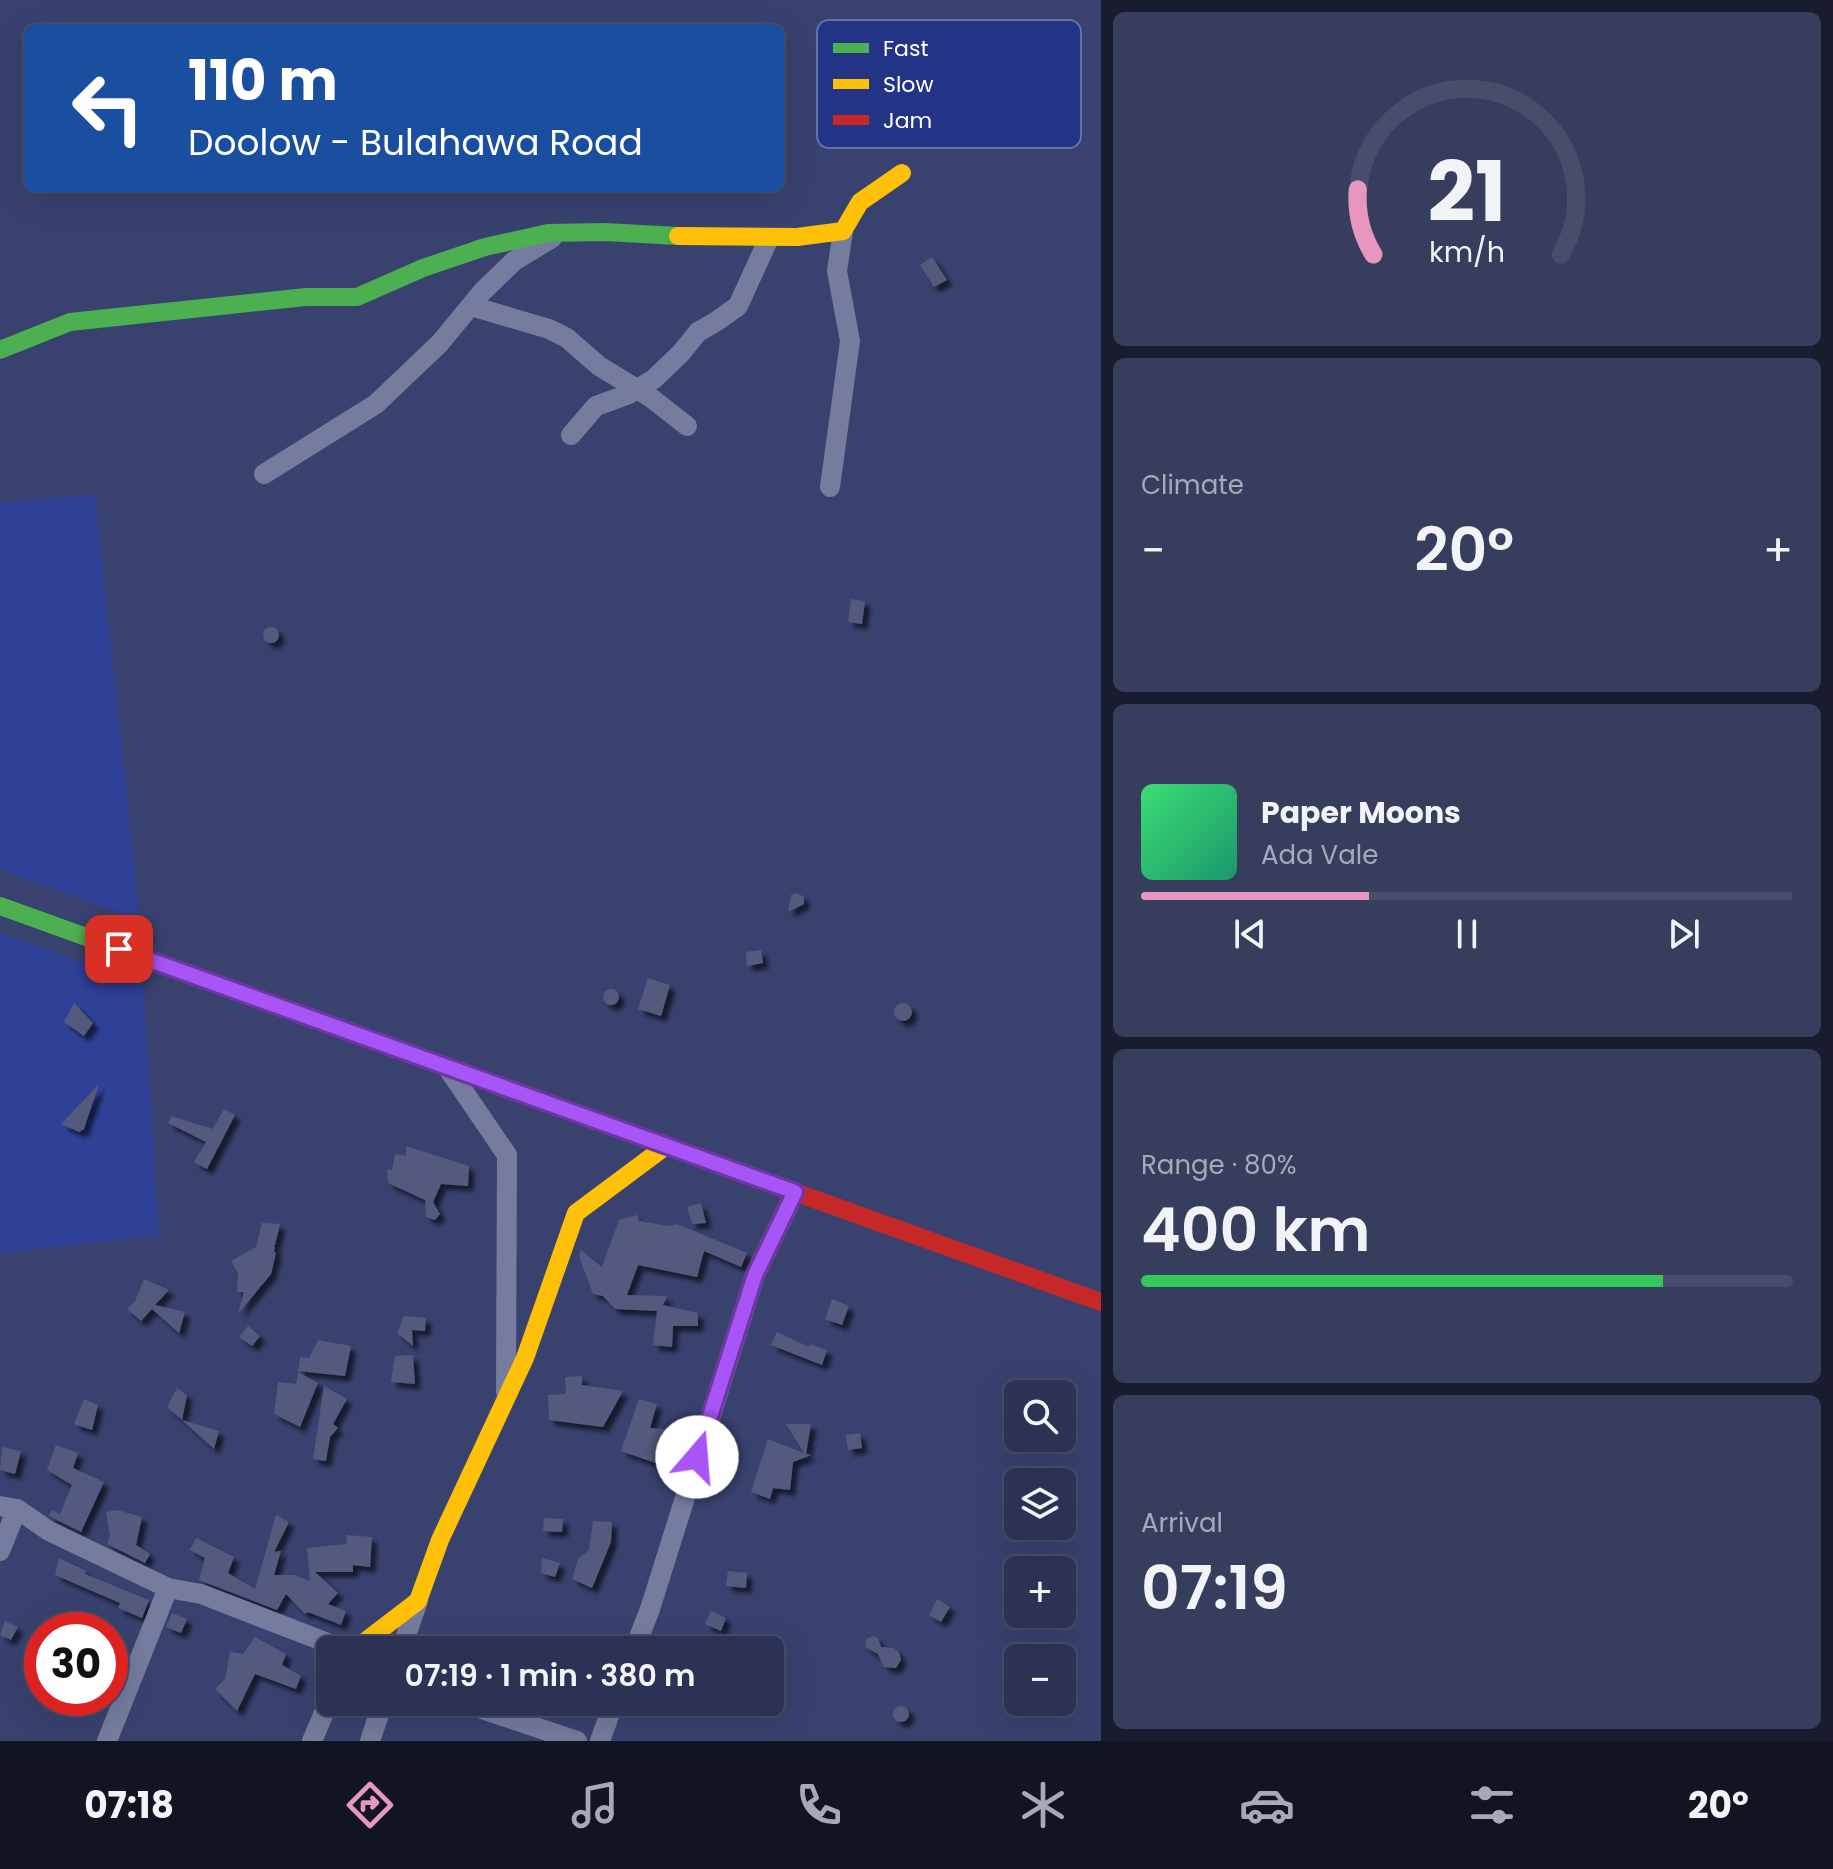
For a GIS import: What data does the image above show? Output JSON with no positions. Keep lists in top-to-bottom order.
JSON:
{
  "legend": ["Fast", "Slow", "Jam"],
  "page": {
    "turn": ["110 m", "Doolow - Bulahawa Road"],
    "tile": [
      "Climate",
      ["Range · 80%", "400 km"],
      ["Arrival", "07:19"]
    ],
    "heat": ["−", "20°", "+"],
    "song": ["Paper Moons", "Ada Vale"],
    "map_buttons": ["+", "−"],
    "limit": "30",
    "trip": "07:19 · 1 min · 380 m",
    "tabs": ["07:18", "20°"],
    "gauge": ["21", "km/h"]
  }
}
